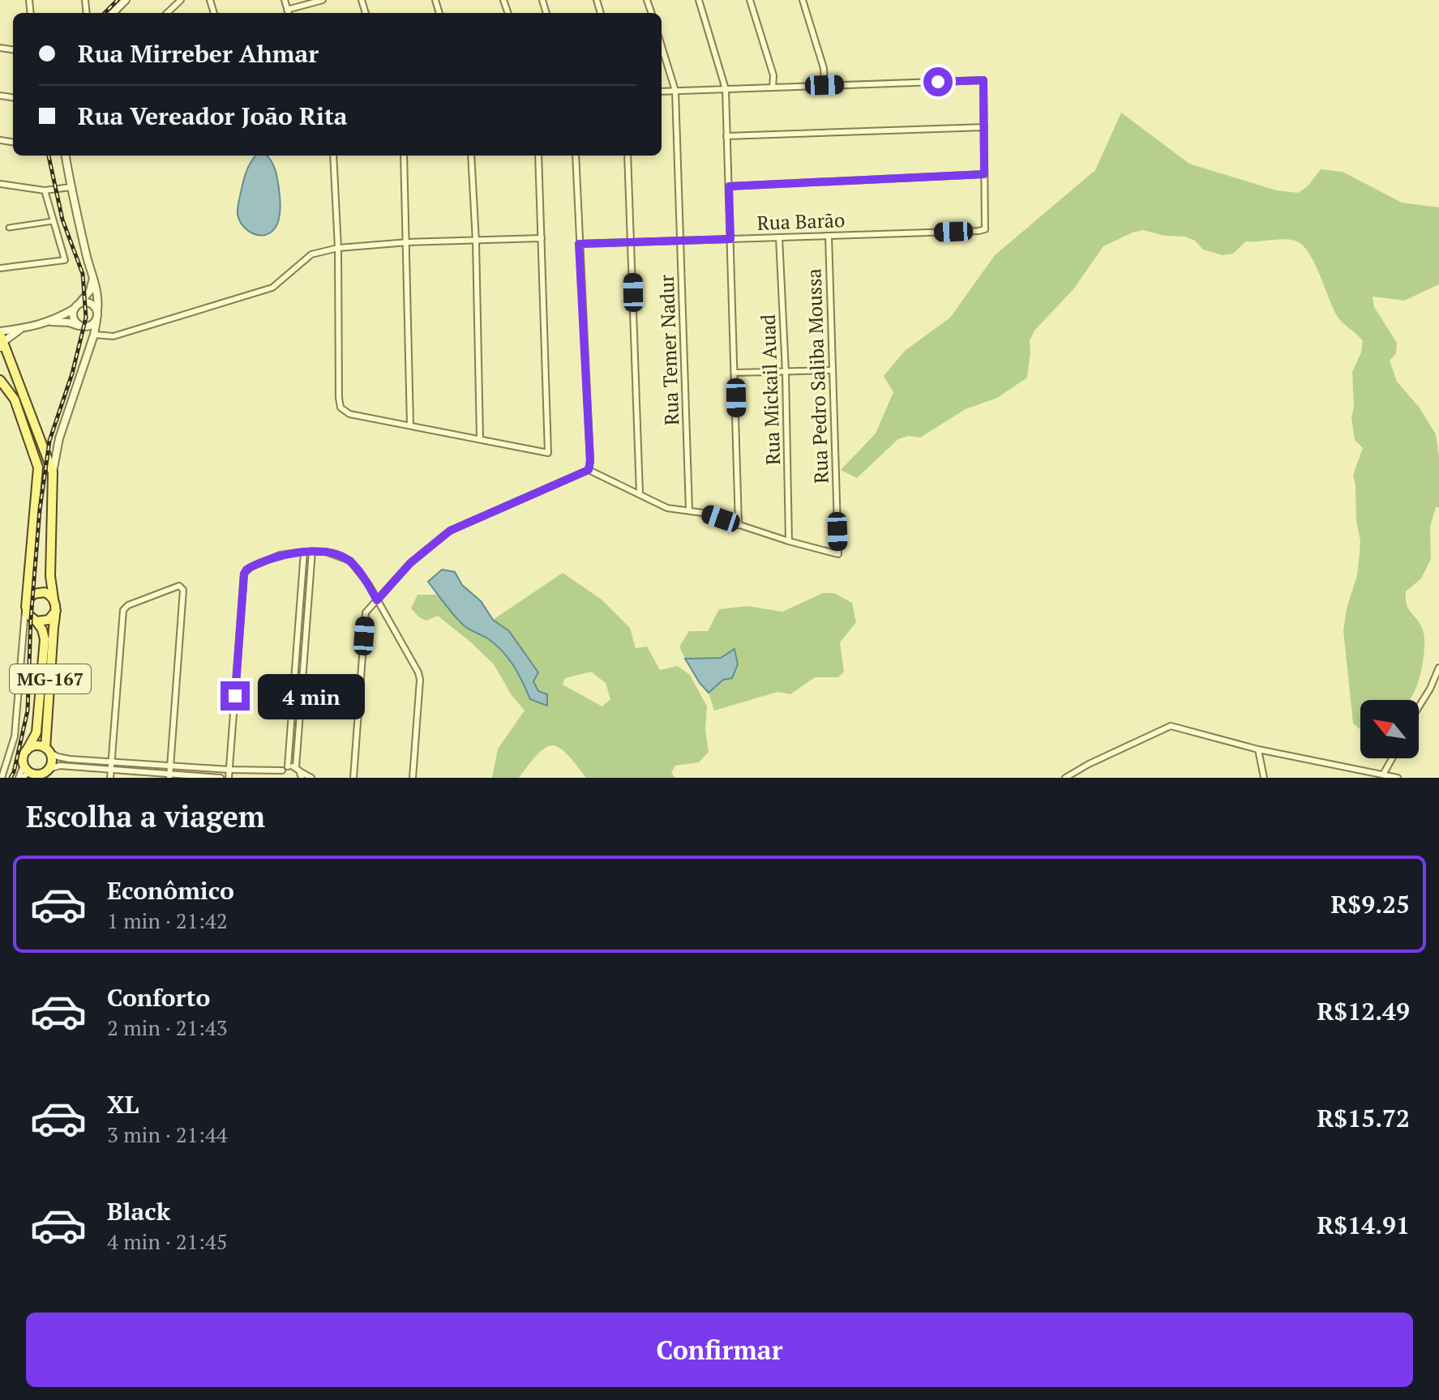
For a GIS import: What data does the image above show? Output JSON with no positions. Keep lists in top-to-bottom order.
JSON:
{
  "streets": {
    "main road": ["MG-167"],
    "street": [
      "Rua Barão",
      "Rua Temer Nadur",
      "Rua Pedro Saliba Moussa",
      "Rua Mickail Auad"
    ]
  },
  "crossings": [
    ["Rua Barão", "Rua Temer Nadur"],
    ["Rua Barão", "Rua Pedro Saliba Moussa"],
    ["Rua Barão", "Rua Mickail Auad"],
    ["Rua Pedro Saliba Moussa", "Rua Mickail Auad"]
  ],
  "north": "top left",
  "page": {
    "banner": ["Rua Mirreber Ahmar", "Rua Vereador João Rita"],
    "bubble": "4 min",
    "heading": "Escolha a viagem",
    "list": [
      {
        "name": "Econômico",
        "note": "1 min · 21:42",
        "value": "R$9.25"
      },
      {
        "name": "Conforto",
        "note": "2 min · 21:43",
        "value": "R$12.49"
      },
      {
        "name": "XL",
        "note": "3 min · 21:44",
        "value": "R$15.72"
      },
      {
        "name": "Black",
        "note": "4 min · 21:45",
        "value": "R$14.91"
      }
    ],
    "buttons": "Confirmar"
  }
}
